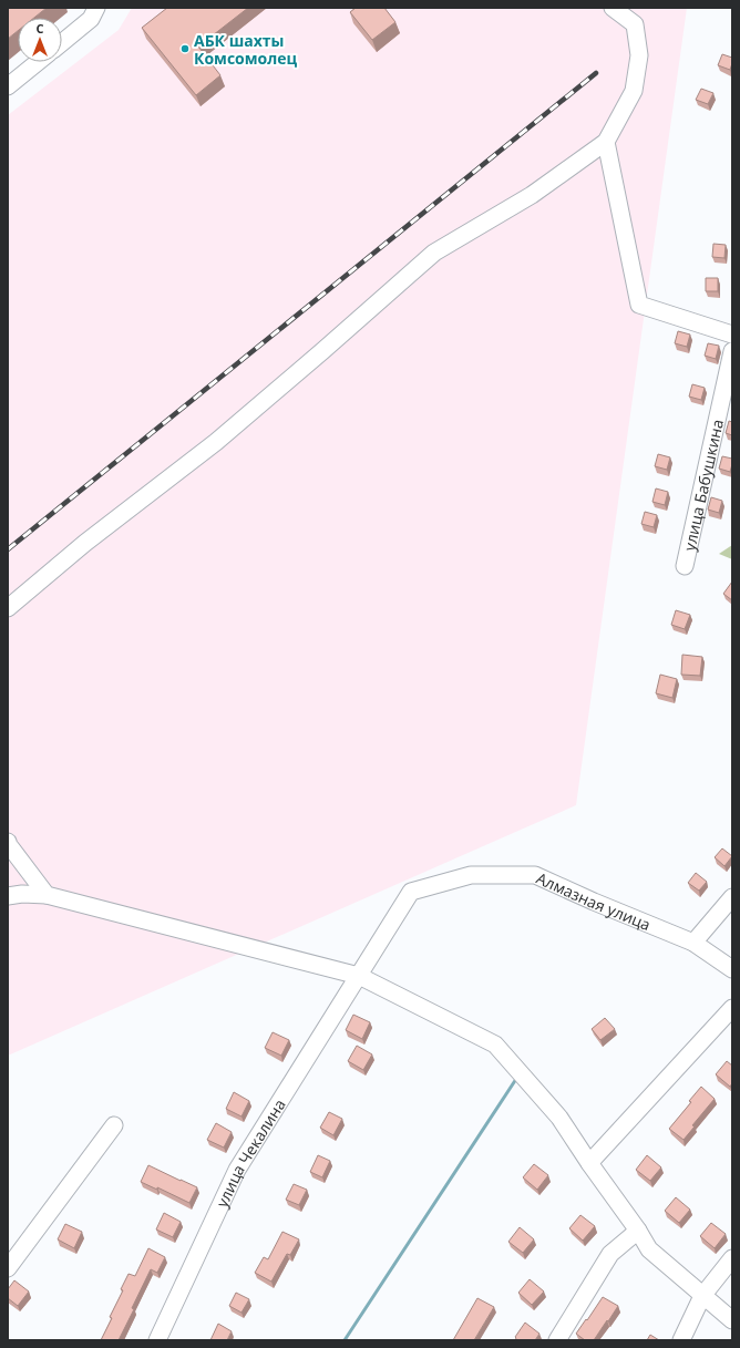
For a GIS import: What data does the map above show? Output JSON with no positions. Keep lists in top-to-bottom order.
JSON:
{
  "streets": {
    "street": ["улица Бабушкина", "Алмазная улица", "улица Чекалина"]
  },
  "crossings": [
    ["Алмазная улица", "улица Чекалина"]
  ],
  "places": ["АБК шахты Комсомолец"],
  "north": "top"
}
